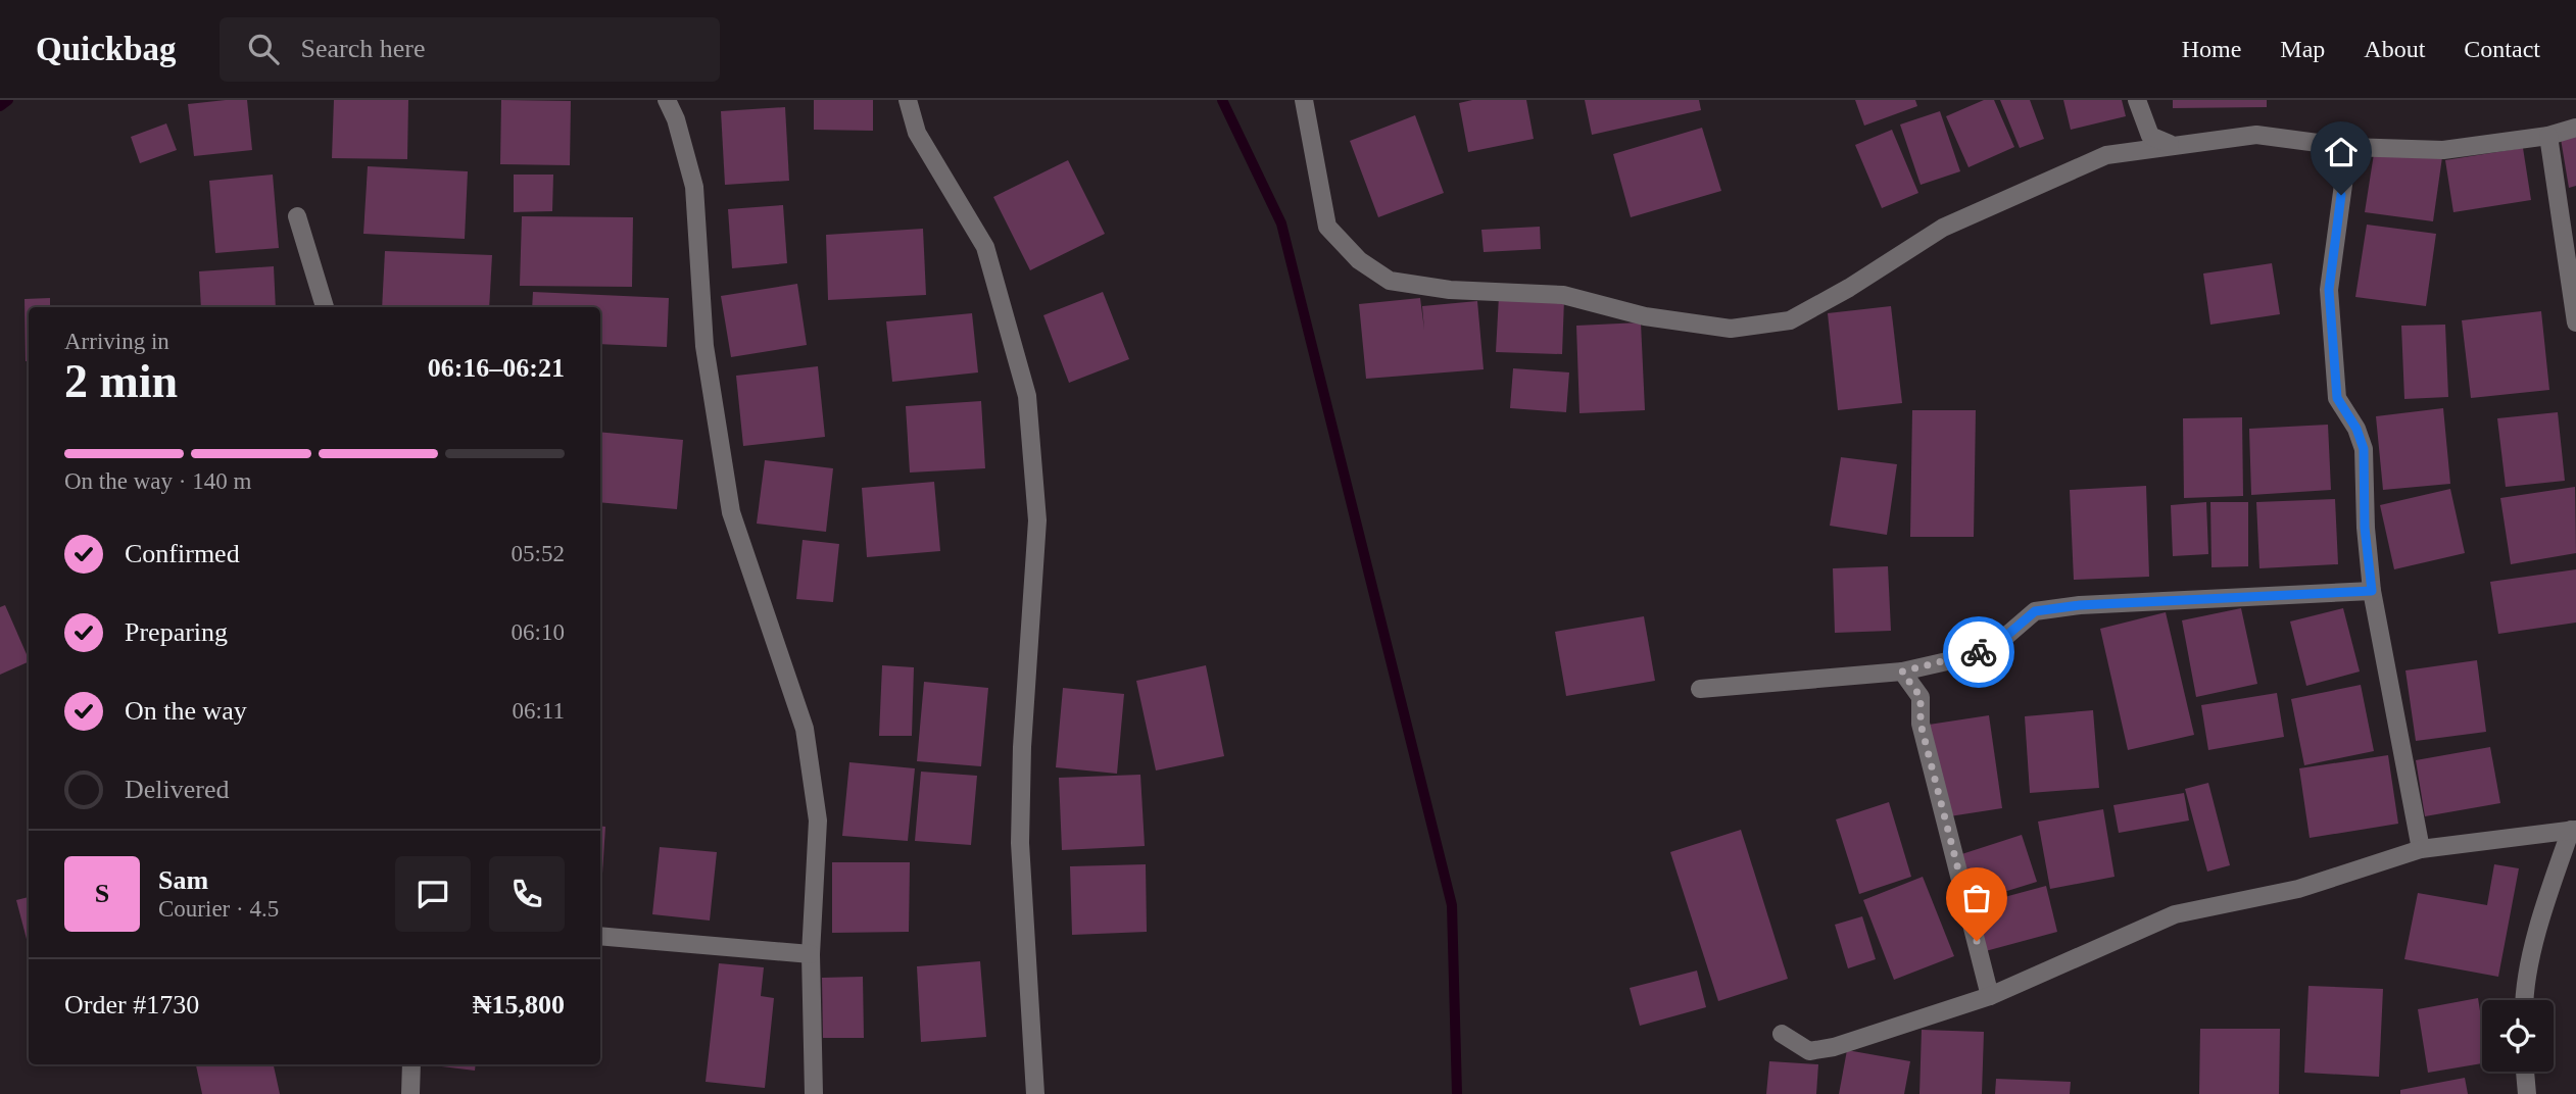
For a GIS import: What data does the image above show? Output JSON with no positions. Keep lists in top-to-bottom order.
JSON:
{
  "page": {
    "header": "Quickbag",
    "search": "Search here",
    "nav": [
      "Home",
      "Map",
      "About",
      "Contact"
    ],
    "heading": ["2 min", "Arriving in", "06:16–06:21"],
    "panel": [
      "Sam",
      "Courier · 4.5",
      "Order #1730",
      "₦15,800"
    ],
    "bar": "On the way · 140 m",
    "list": [
      ["Confirmed", "05:52"],
      ["Preparing", "06:10"],
      ["On the way", "06:11"],
      "Delivered"
    ],
    "round": "S"
  }
}
